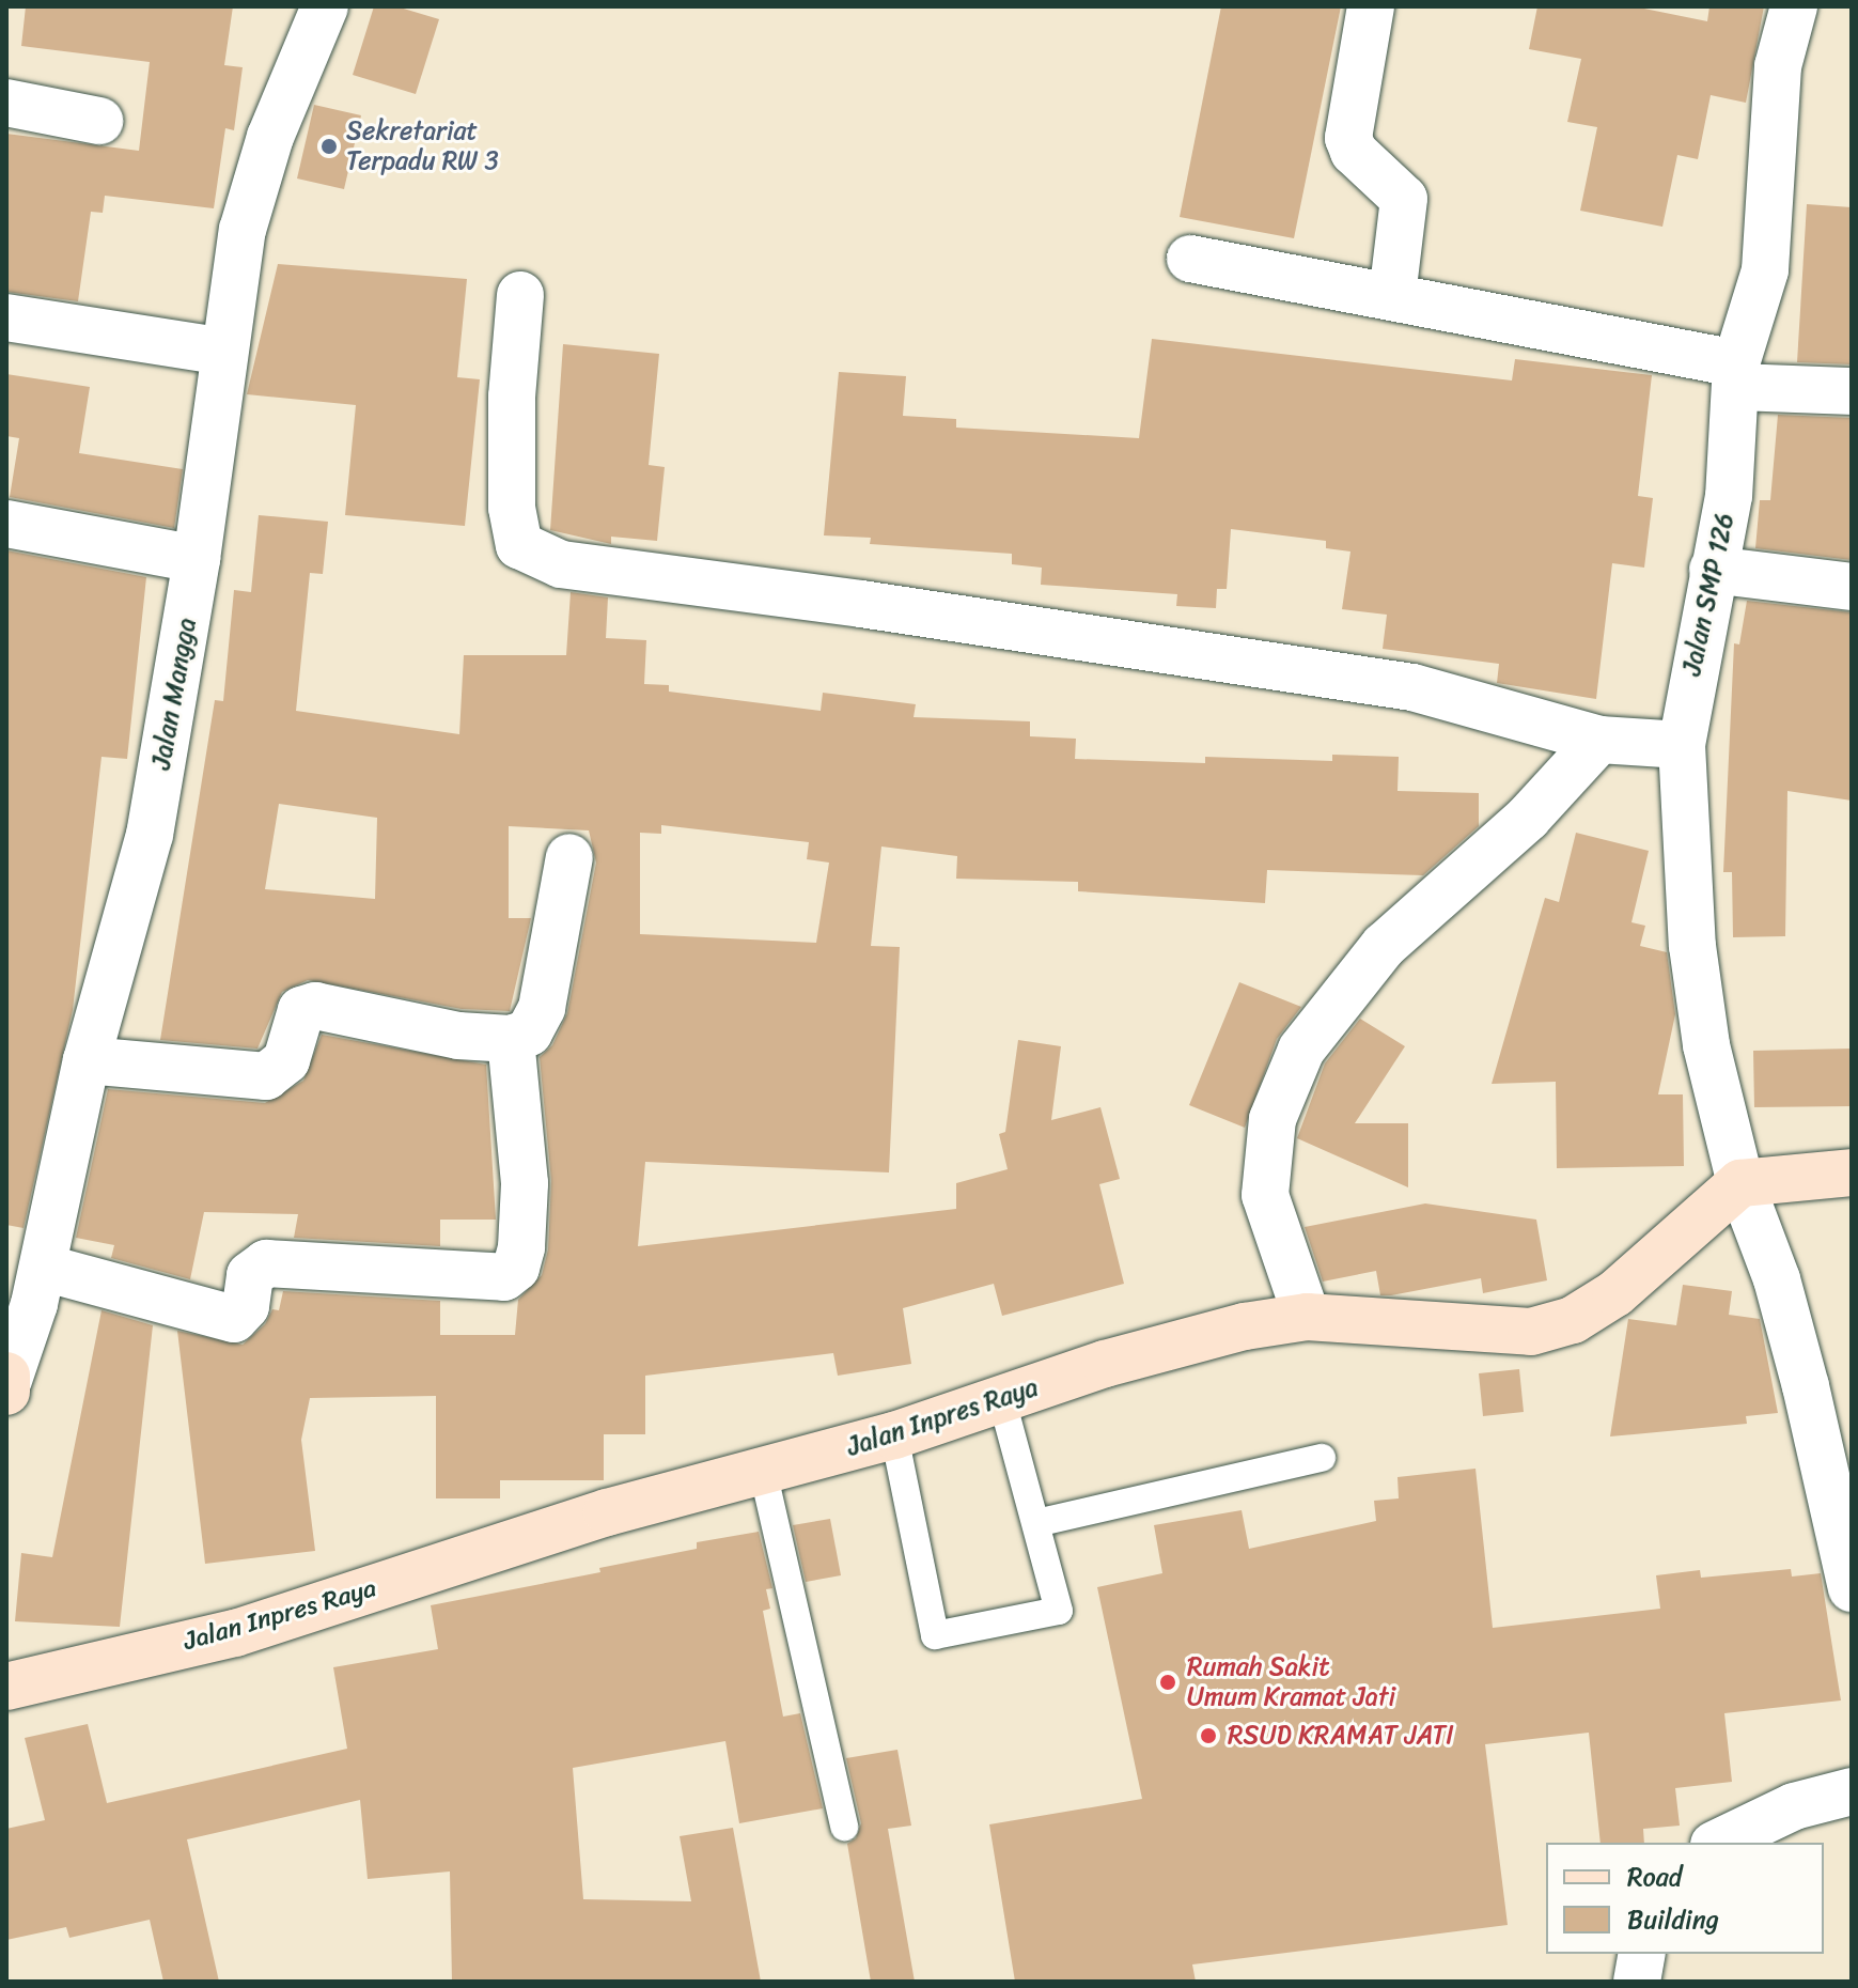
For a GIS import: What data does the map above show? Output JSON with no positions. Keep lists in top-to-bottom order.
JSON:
{
  "streets": {
    "street": ["Jalan SMP 126", "Jalan Mangga", "Jalan Inpres Raya"]
  },
  "crossings": [
    ["Jalan SMP 126", "Jalan Inpres Raya"]
  ],
  "places": ["Sekretariat Terpadu RW 3", "Rumah Sakit Umum Kramat Jati", "RSUD KRAMAT JATI"],
  "legend": ["Road", "Building"]
}
